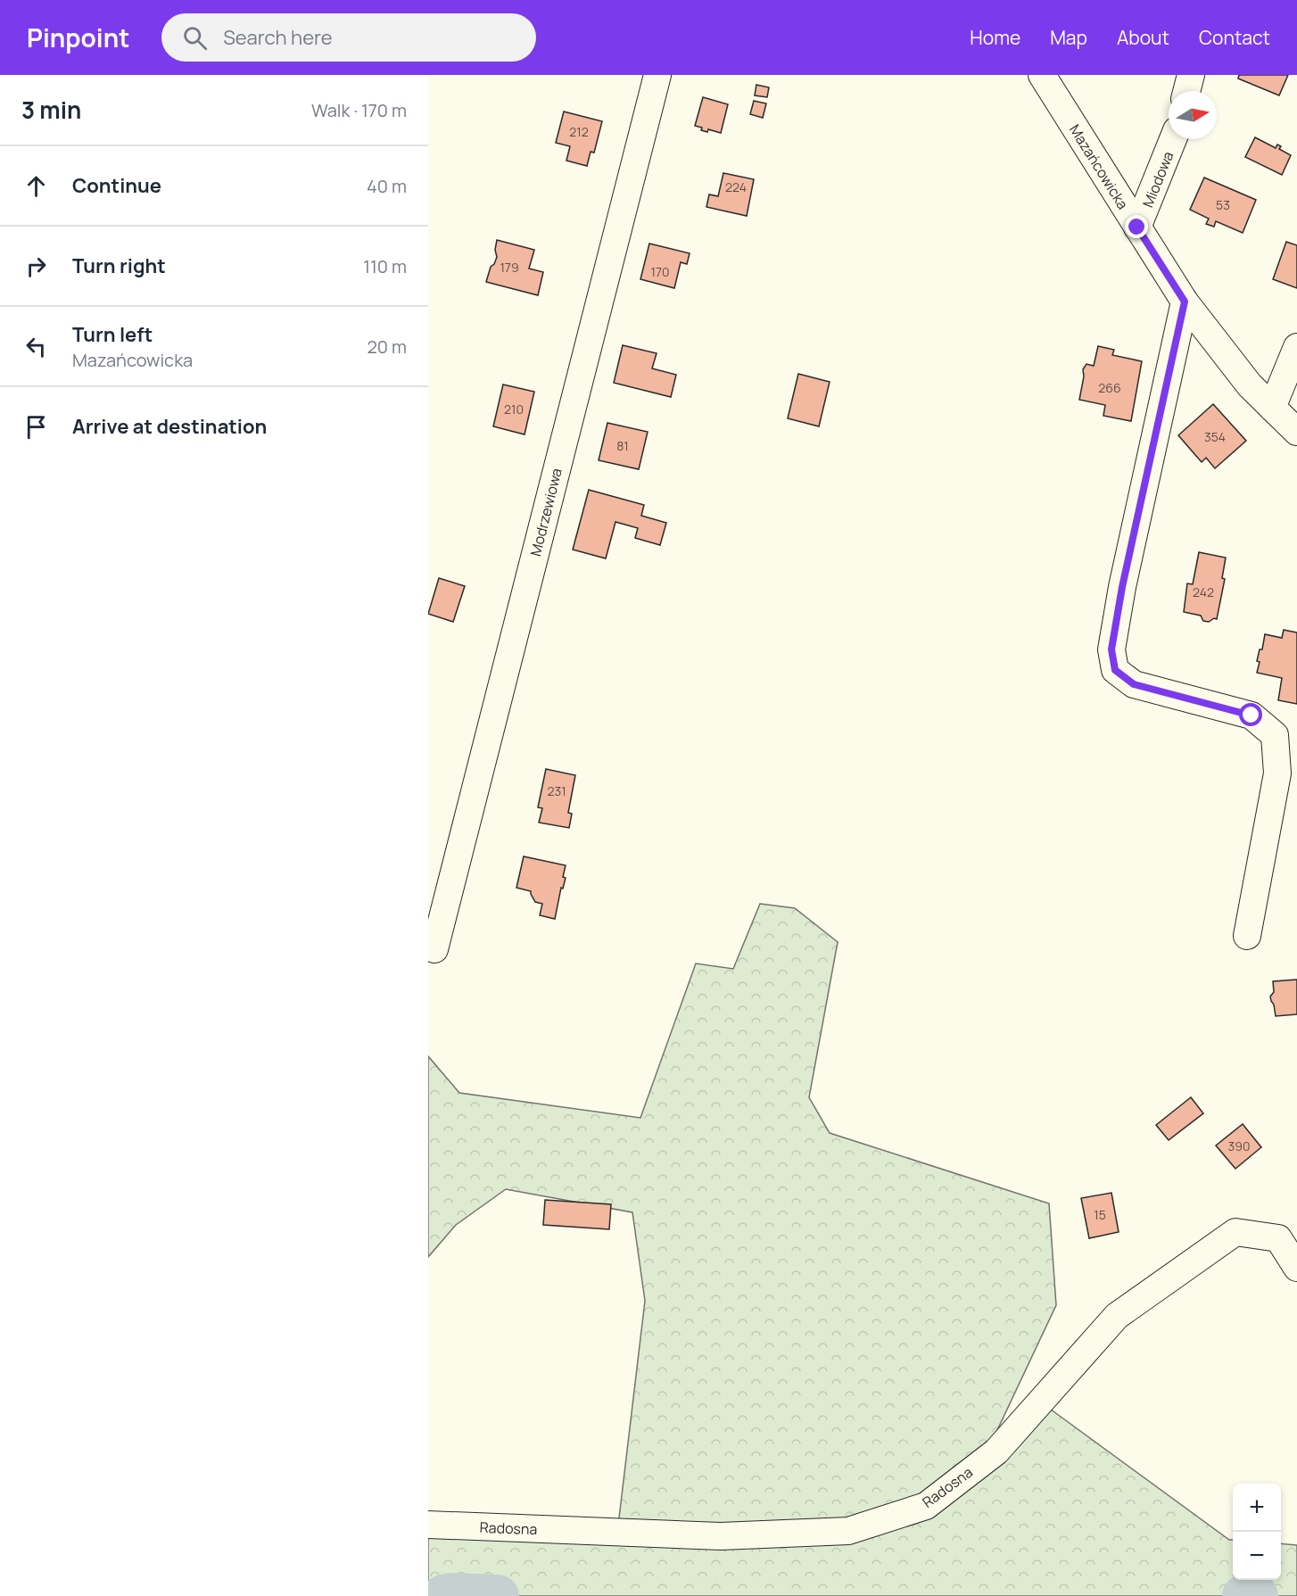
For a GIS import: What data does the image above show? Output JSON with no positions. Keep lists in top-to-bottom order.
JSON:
{
  "streets": {
    "street": [
      "Mazańcowicka",
      "Miodowa",
      "Modrzewiowa",
      "Radosna"
    ]
  },
  "crossings": [
    ["Mazańcowicka", "Miodowa"]
  ],
  "house_numbers": [
    "212",
    "224",
    "53",
    "179",
    "170",
    "266",
    "210",
    "354",
    "81",
    "242",
    "231",
    "390",
    "15"
  ],
  "north": "right",
  "page": {
    "header": "Pinpoint",
    "search": "Search here",
    "nav": [
      "Home",
      "Map",
      "About",
      "Contact"
    ],
    "heading": ["3 min", "Walk · 170 m"],
    "list": [
      ["Continue", "40 m"],
      ["Turn right", "110 m"],
      ["Turn left", "Mazańcowicka", "20 m"],
      "Arrive at destination"
    ],
    "map_buttons": ["+", "−"]
  }
}
